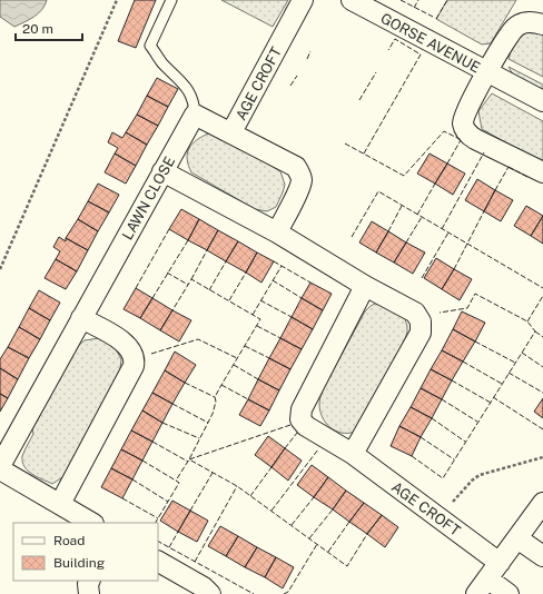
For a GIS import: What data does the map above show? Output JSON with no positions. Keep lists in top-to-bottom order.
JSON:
{
  "streets": {
    "street": ["GORSE AVENUE", "AGE CROFT", "LAWN CLOSE"]
  },
  "legend": ["Road", "Building"],
  "scale_bar": "20 m"
}
